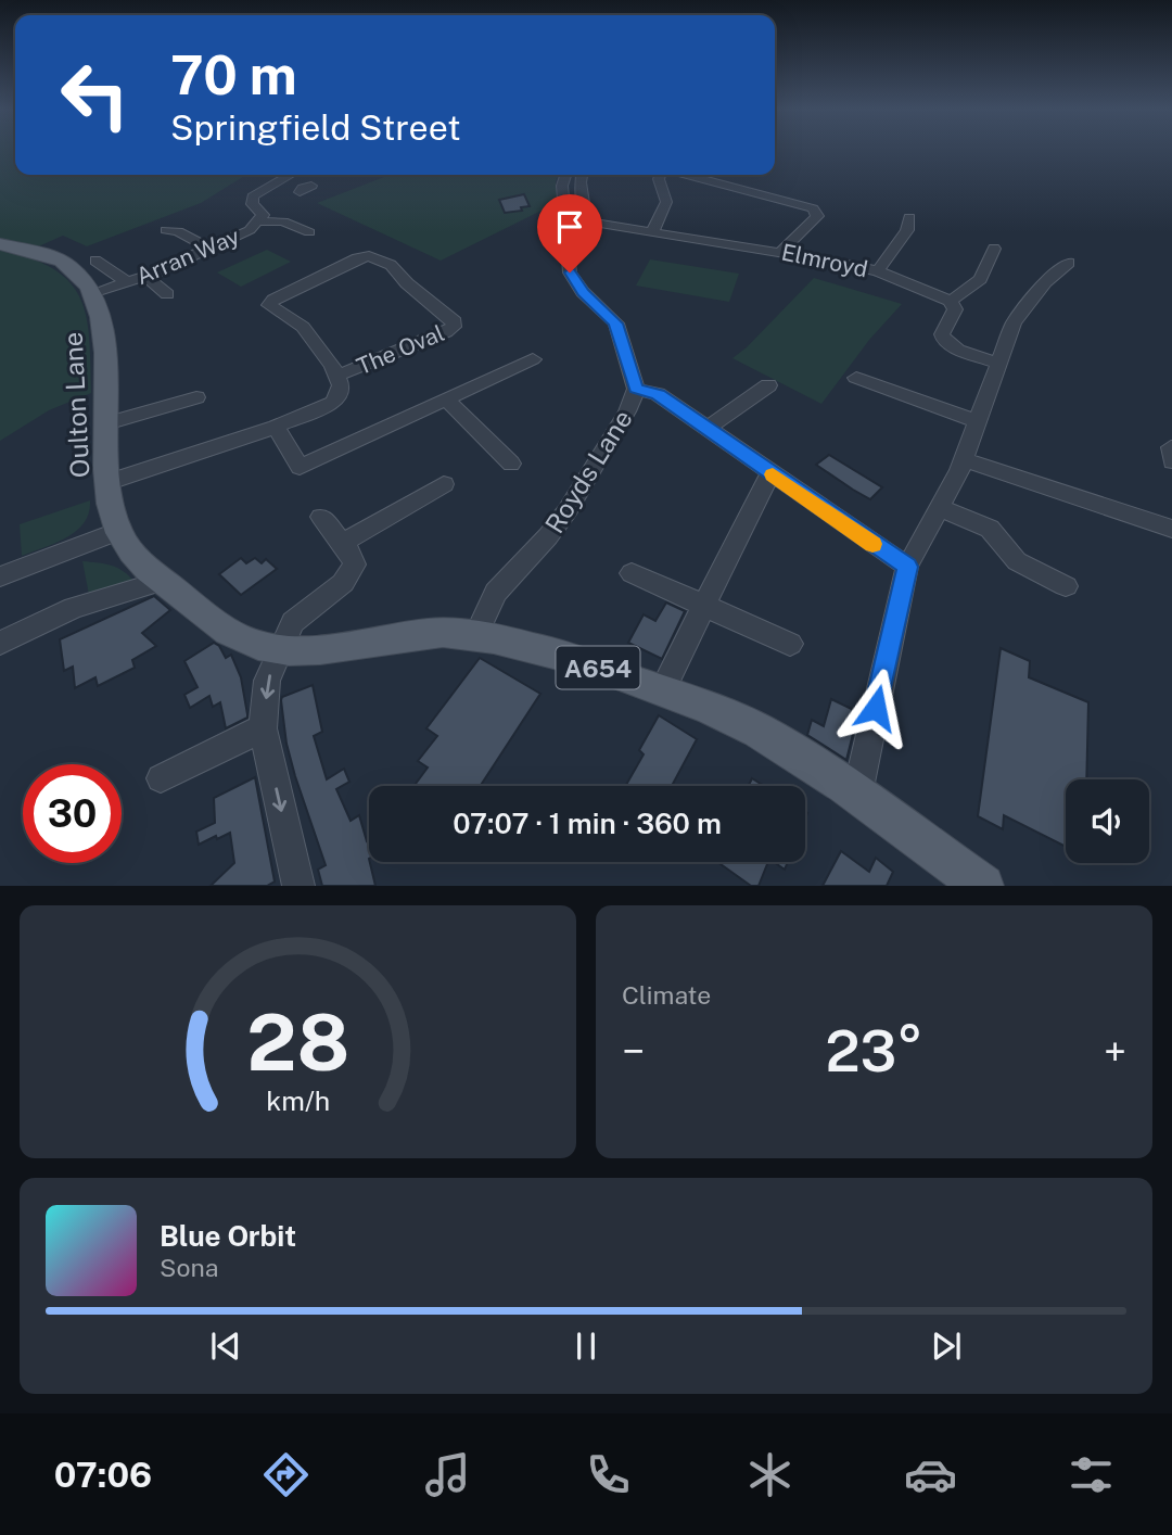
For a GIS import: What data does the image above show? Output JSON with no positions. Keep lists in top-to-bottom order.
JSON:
{
  "streets": {
    "main road": ["Oulton Lane", "A654"],
    "street": [
      "Arran Way",
      "Elmroyd",
      "The Oval",
      "Royds Lane"
    ]
  },
  "crossings": [
    ["Arran Way", "Oulton Lane"],
    ["The Oval", "Oulton Lane"],
    ["Oulton Lane", "A654"],
    ["Royds Lane", "A654"]
  ],
  "page": {
    "turn": ["70 m", "Springfield Street"],
    "limit": "30",
    "trip": "07:07 · 1 min · 360 m",
    "tile": "Climate",
    "heat": ["−", "23°", "+"],
    "song": ["Blue Orbit", "Sona"],
    "tabs": "07:06",
    "gauge": ["28", "km/h"]
  }
}
